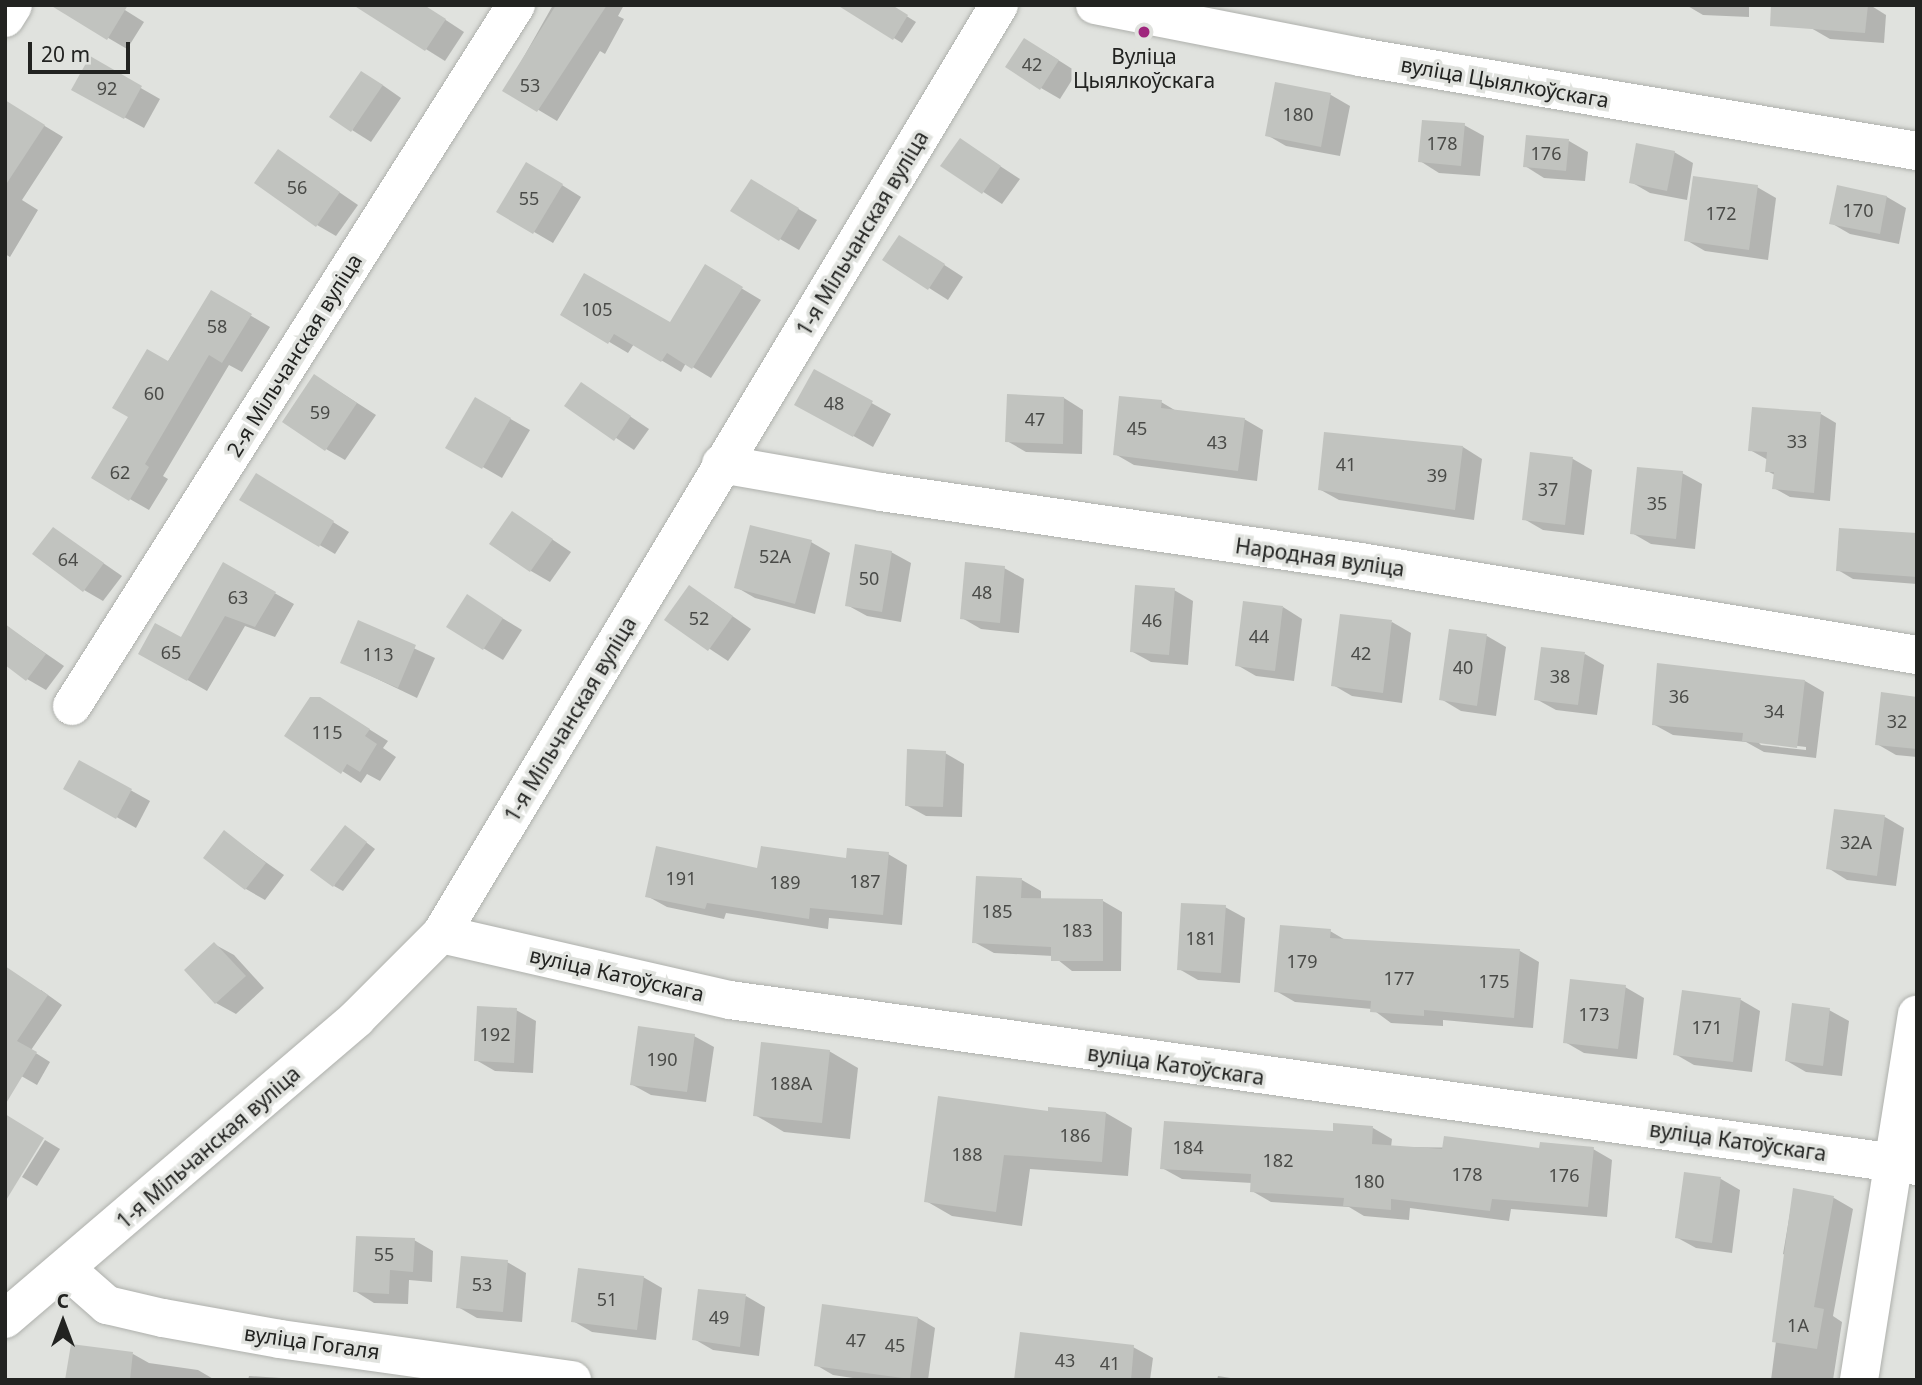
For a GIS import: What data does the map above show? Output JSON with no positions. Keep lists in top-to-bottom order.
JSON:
{
  "streets": {
    "street": [
      "вуліца Цыялкоўскага",
      "1-я Мільчанская вуліца",
      "2-я Мільчанская вуліца",
      "Народная вуліца",
      "вуліца Катоўскага",
      "вуліца Гогаля"
    ]
  },
  "crossings": [
    ["1-я Мільчанская вуліца", "Народная вуліца"],
    ["1-я Мільчанская вуліца", "вуліца Катоўскага"],
    ["1-я Мільчанская вуліца", "вуліца Гогаля"]
  ],
  "places": ["Вуліца Цыялкоўскага"],
  "house_numbers": [
    "42",
    "53",
    "92",
    "180",
    "178",
    "176",
    "56",
    "55",
    "170",
    "172",
    "105",
    "58",
    "60",
    "48",
    "59",
    "47",
    "45",
    "33",
    "43",
    "41",
    "62",
    "39",
    "37",
    "35",
    "52А",
    "64",
    "50",
    "48",
    "63",
    "52",
    "46",
    "44",
    "65",
    "42",
    "113",
    "40",
    "38",
    "36",
    "34",
    "32",
    "115",
    "32А",
    "191",
    "187",
    "189",
    "185",
    "183",
    "181",
    "179",
    "177",
    "175",
    "173",
    "171",
    "192",
    "190",
    "188А",
    "186",
    "184",
    "188",
    "182",
    "178",
    "176",
    "180",
    "55",
    "53",
    "51",
    "49",
    "1А",
    "47",
    "45",
    "43",
    "41"
  ],
  "scale_bar": "20 m",
  "north": "top"
}
